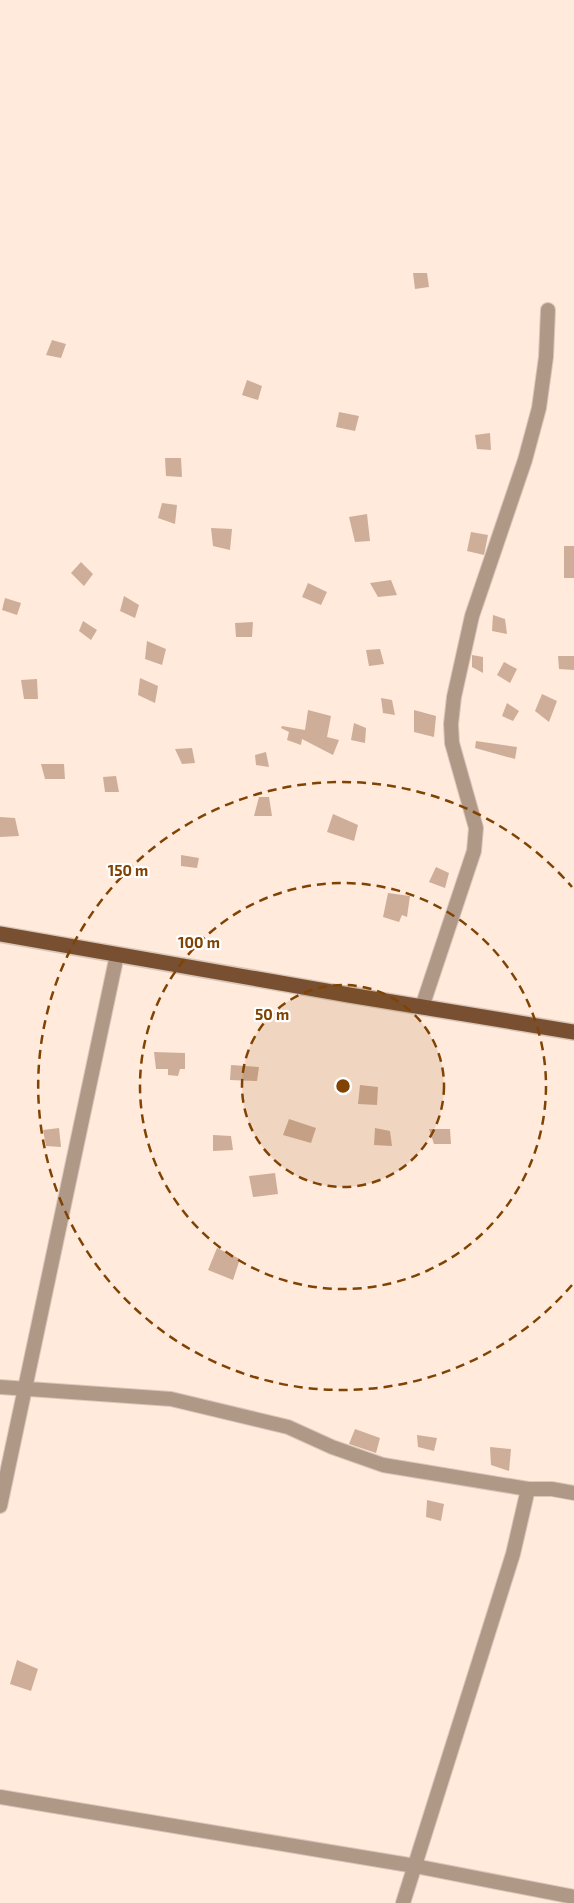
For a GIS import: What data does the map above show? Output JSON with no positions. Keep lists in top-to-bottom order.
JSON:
{
  "rings": ["150 m", "100 m", "50 m"]
}
